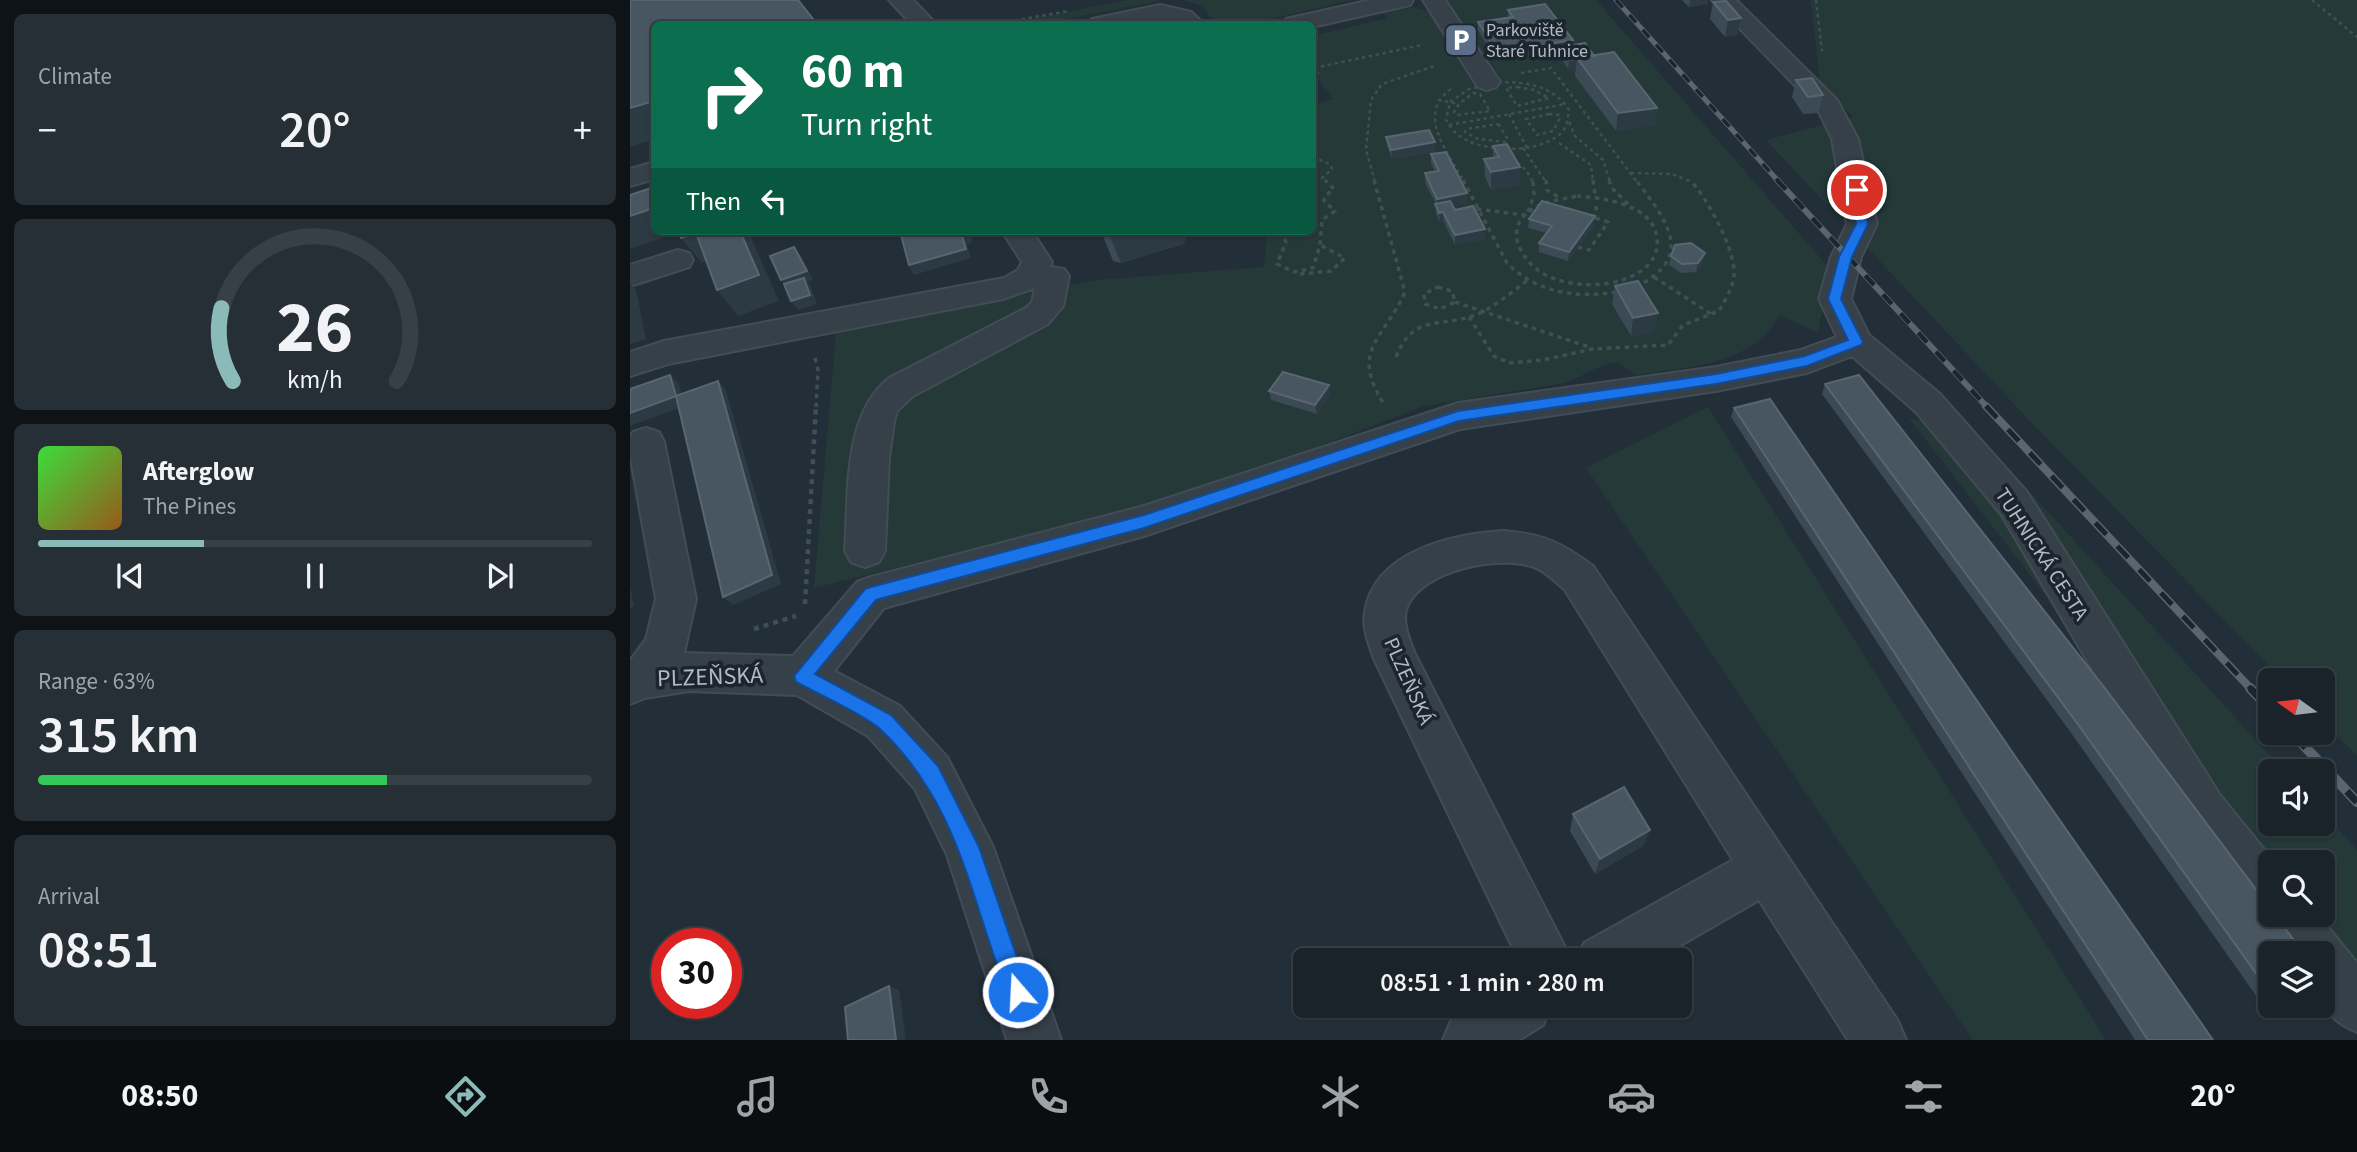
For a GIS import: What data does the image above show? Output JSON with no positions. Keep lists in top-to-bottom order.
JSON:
{
  "streets": {
    "street": ["TUHNICKÁ CESTA", "PLZEŇSKÁ"]
  },
  "places": {
    "parking": ["Parkoviště Staré Tuhnice"]
  },
  "north": "left",
  "page": {
    "tile": [
      "Climate",
      ["Range · 63%", "315 km"],
      ["Arrival", "08:51"]
    ],
    "turn": ["60 m", "Turn right"],
    "heat": ["−", "20°", "+"],
    "then": "Then",
    "song": ["Afterglow", "The Pines"],
    "limit": "30",
    "trip": "08:51 · 1 min · 280 m",
    "tabs": ["08:50", "20°"],
    "gauge": ["26", "km/h"]
  }
}
